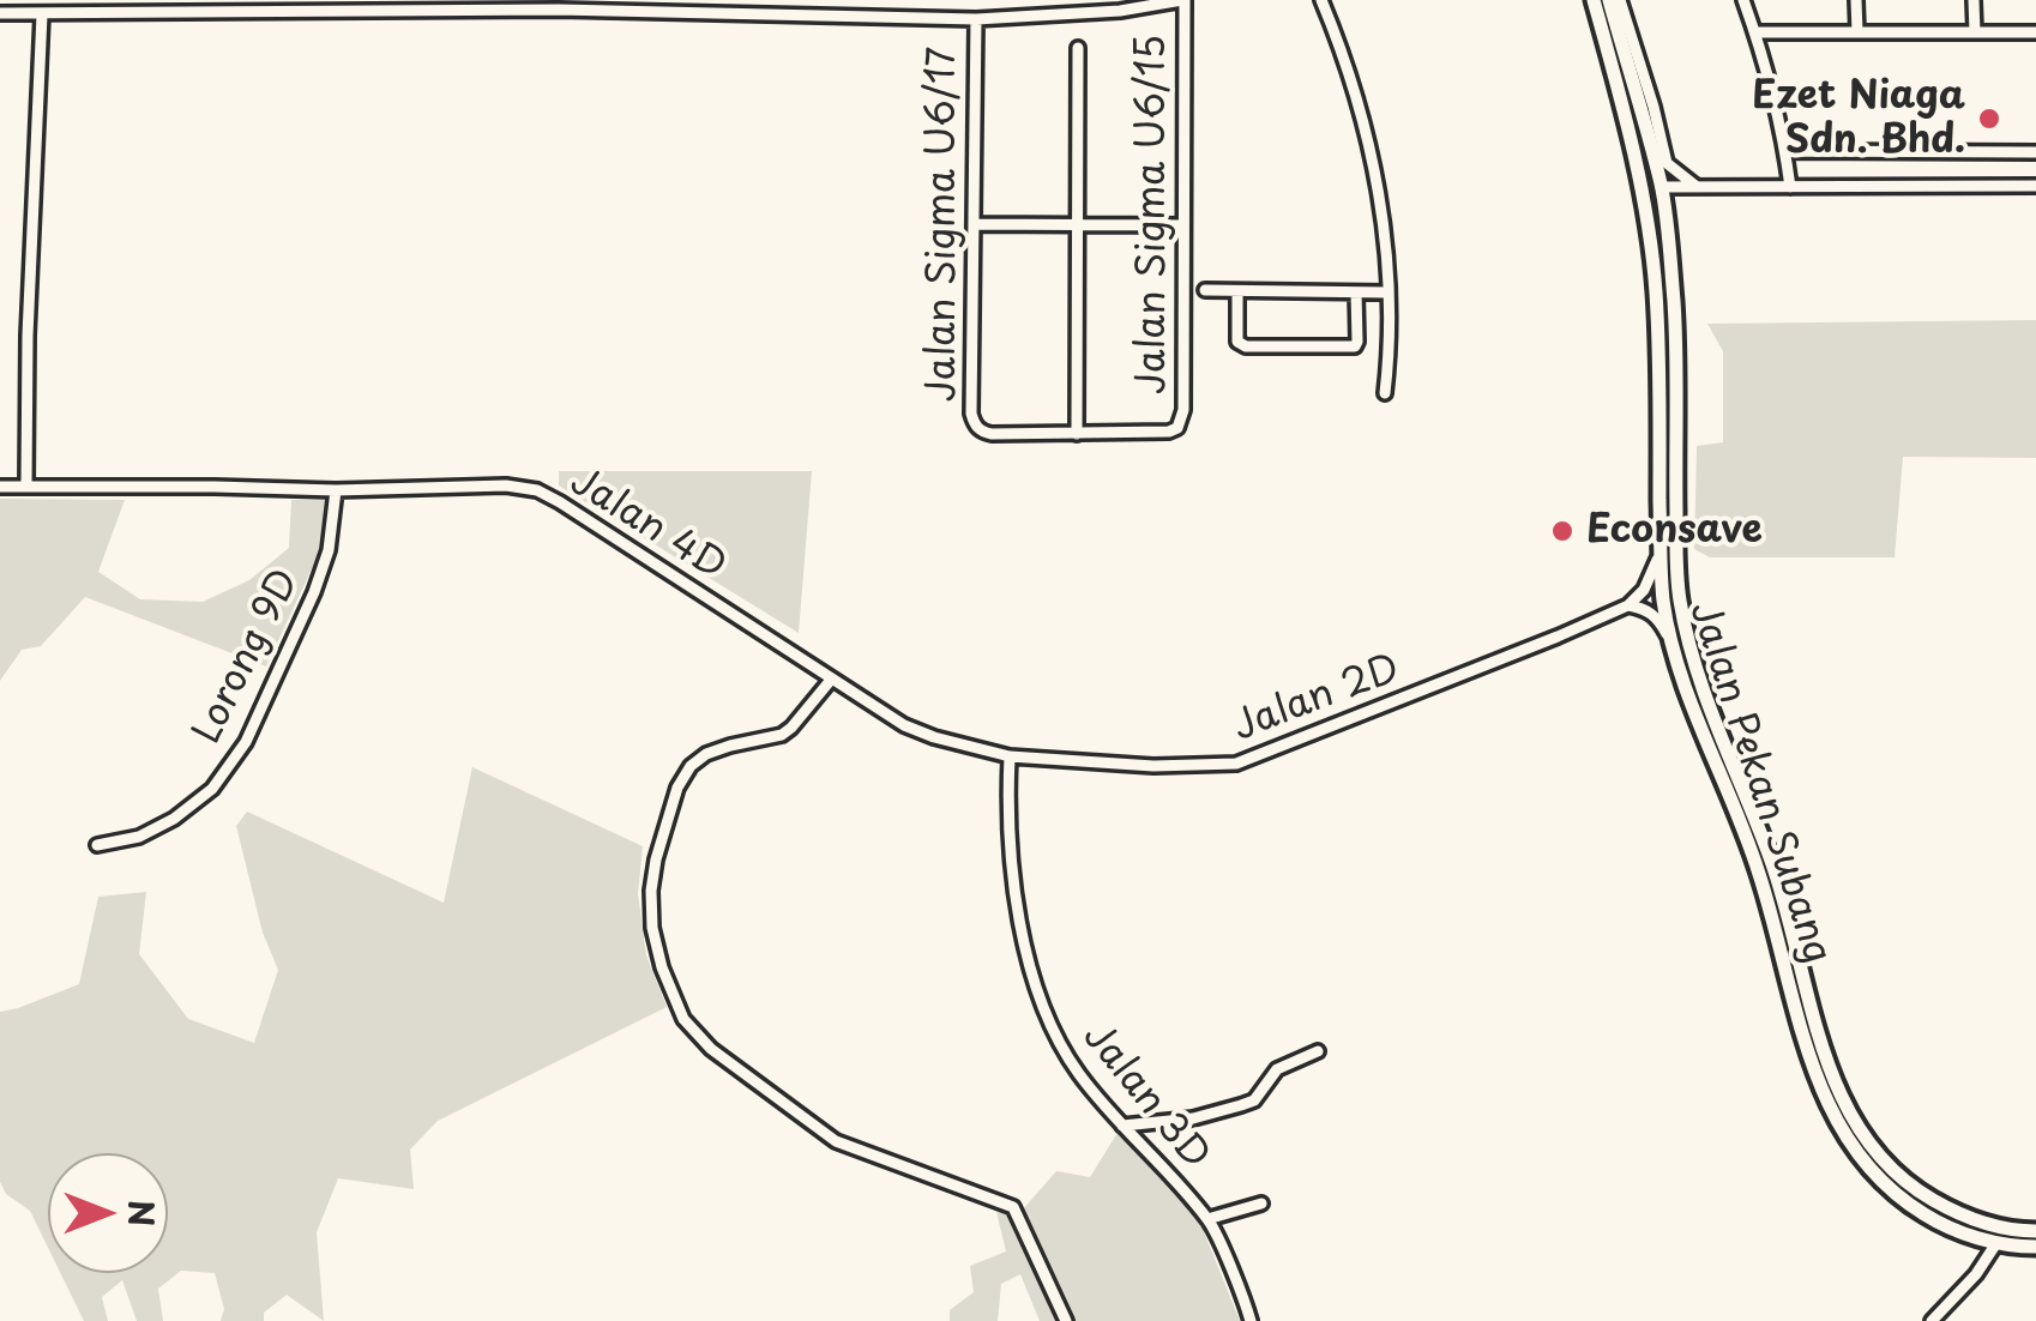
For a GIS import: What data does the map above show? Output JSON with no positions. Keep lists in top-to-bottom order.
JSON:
{
  "streets": {
    "main road": ["Jalan Pekan Subang"],
    "street": [
      "Jalan Sigma U6/15",
      "Jalan Sigma U6/17",
      "Jalan 4D",
      "Lorong 9D",
      "Jalan 2D",
      "Jalan 3D"
    ]
  },
  "crossings": [
    ["Jalan Sigma U6/15", "Jalan Sigma U6/17"],
    ["Jalan 4D", "Lorong 9D"],
    ["Jalan 4D", "Jalan 2D"],
    ["Jalan 4D", "Jalan 3D"],
    ["Jalan 2D", "Jalan 3D"]
  ],
  "places": ["Ezet Niaga Sdn. Bhd.", "Econsave"],
  "north": "right"
}
